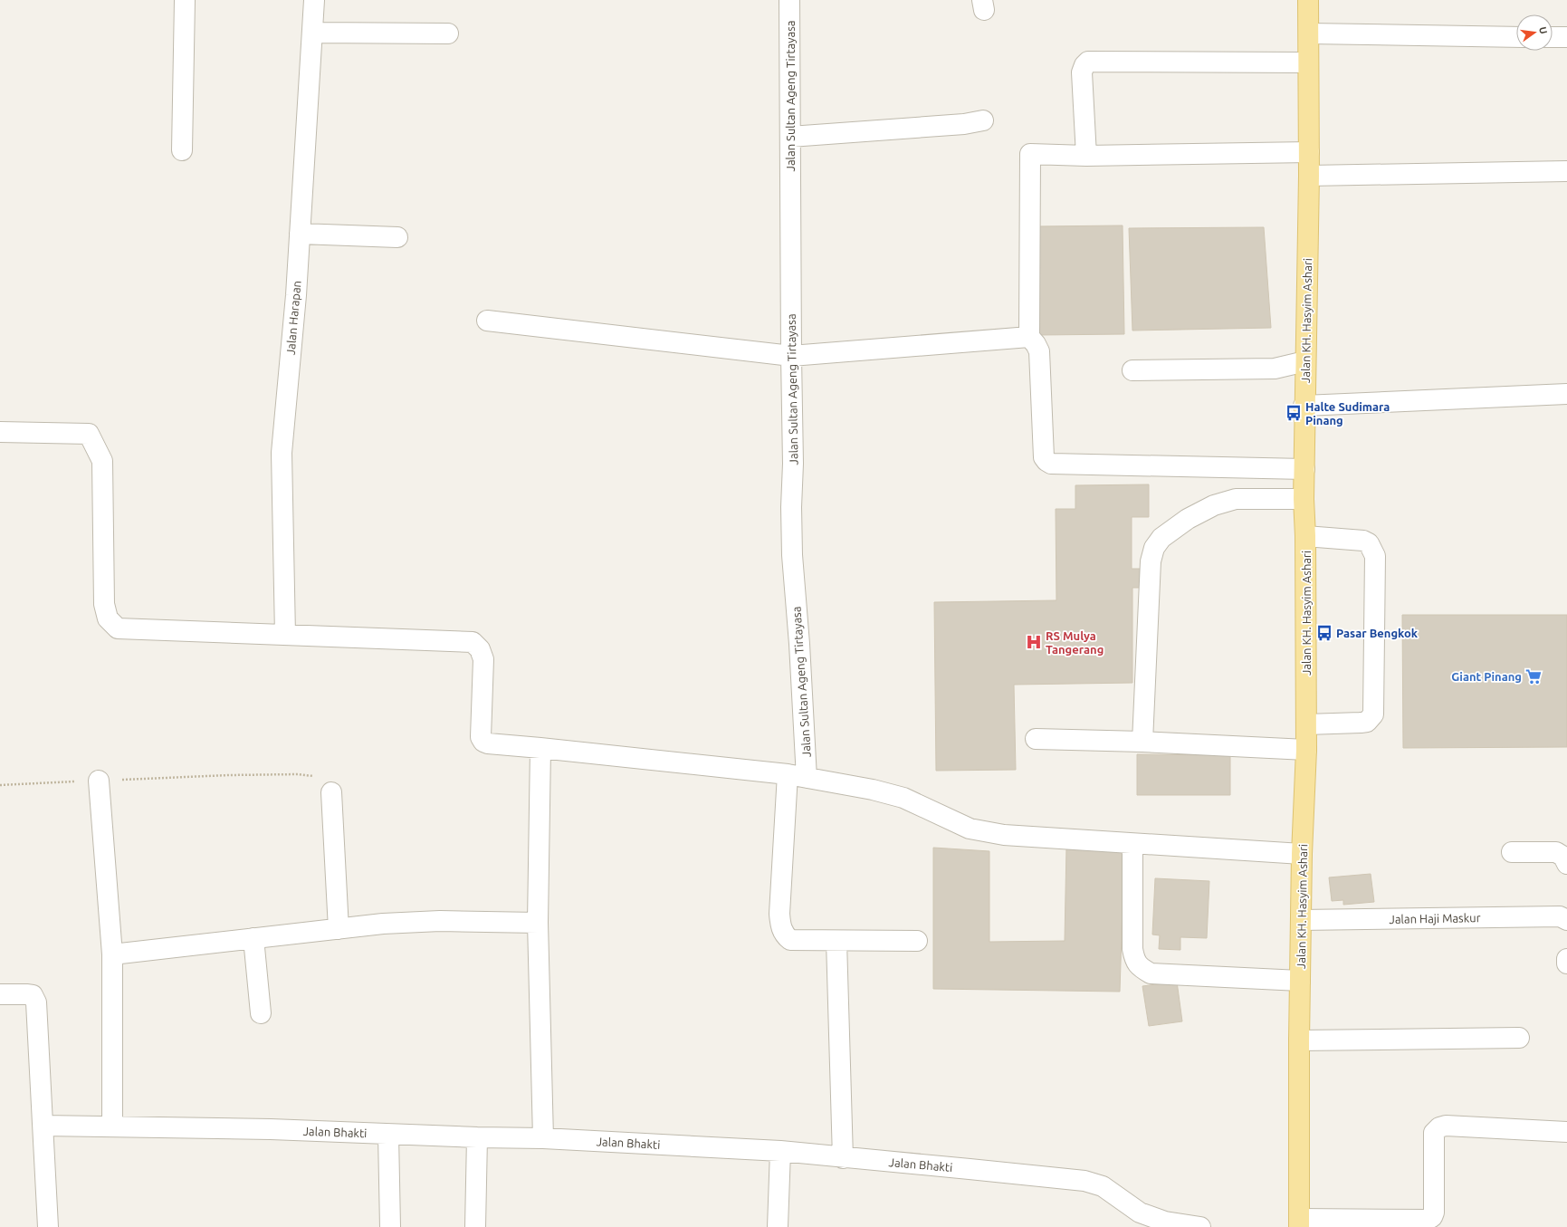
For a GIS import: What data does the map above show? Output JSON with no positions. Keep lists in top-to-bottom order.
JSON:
{
  "streets": {
    "main road": ["Jalan KH. Hasyim Ashari"],
    "street": [
      "Jalan Sultan Ageng Tirtayasa",
      "Jalan Harapan",
      "Jalan Haji Maskur",
      "Jalan Bhakti"
    ]
  },
  "crossings": [
    ["Jalan KH. Hasyim Ashari", "Jalan Haji Maskur"]
  ],
  "places": {
    "bus stop": ["Halte Sudimara Pinang", "Pasar Bengkok"],
    "hospital": ["RS Mulya Tangerang"],
    "supermarket": ["Giant Pinang"]
  },
  "north": "right"
}
